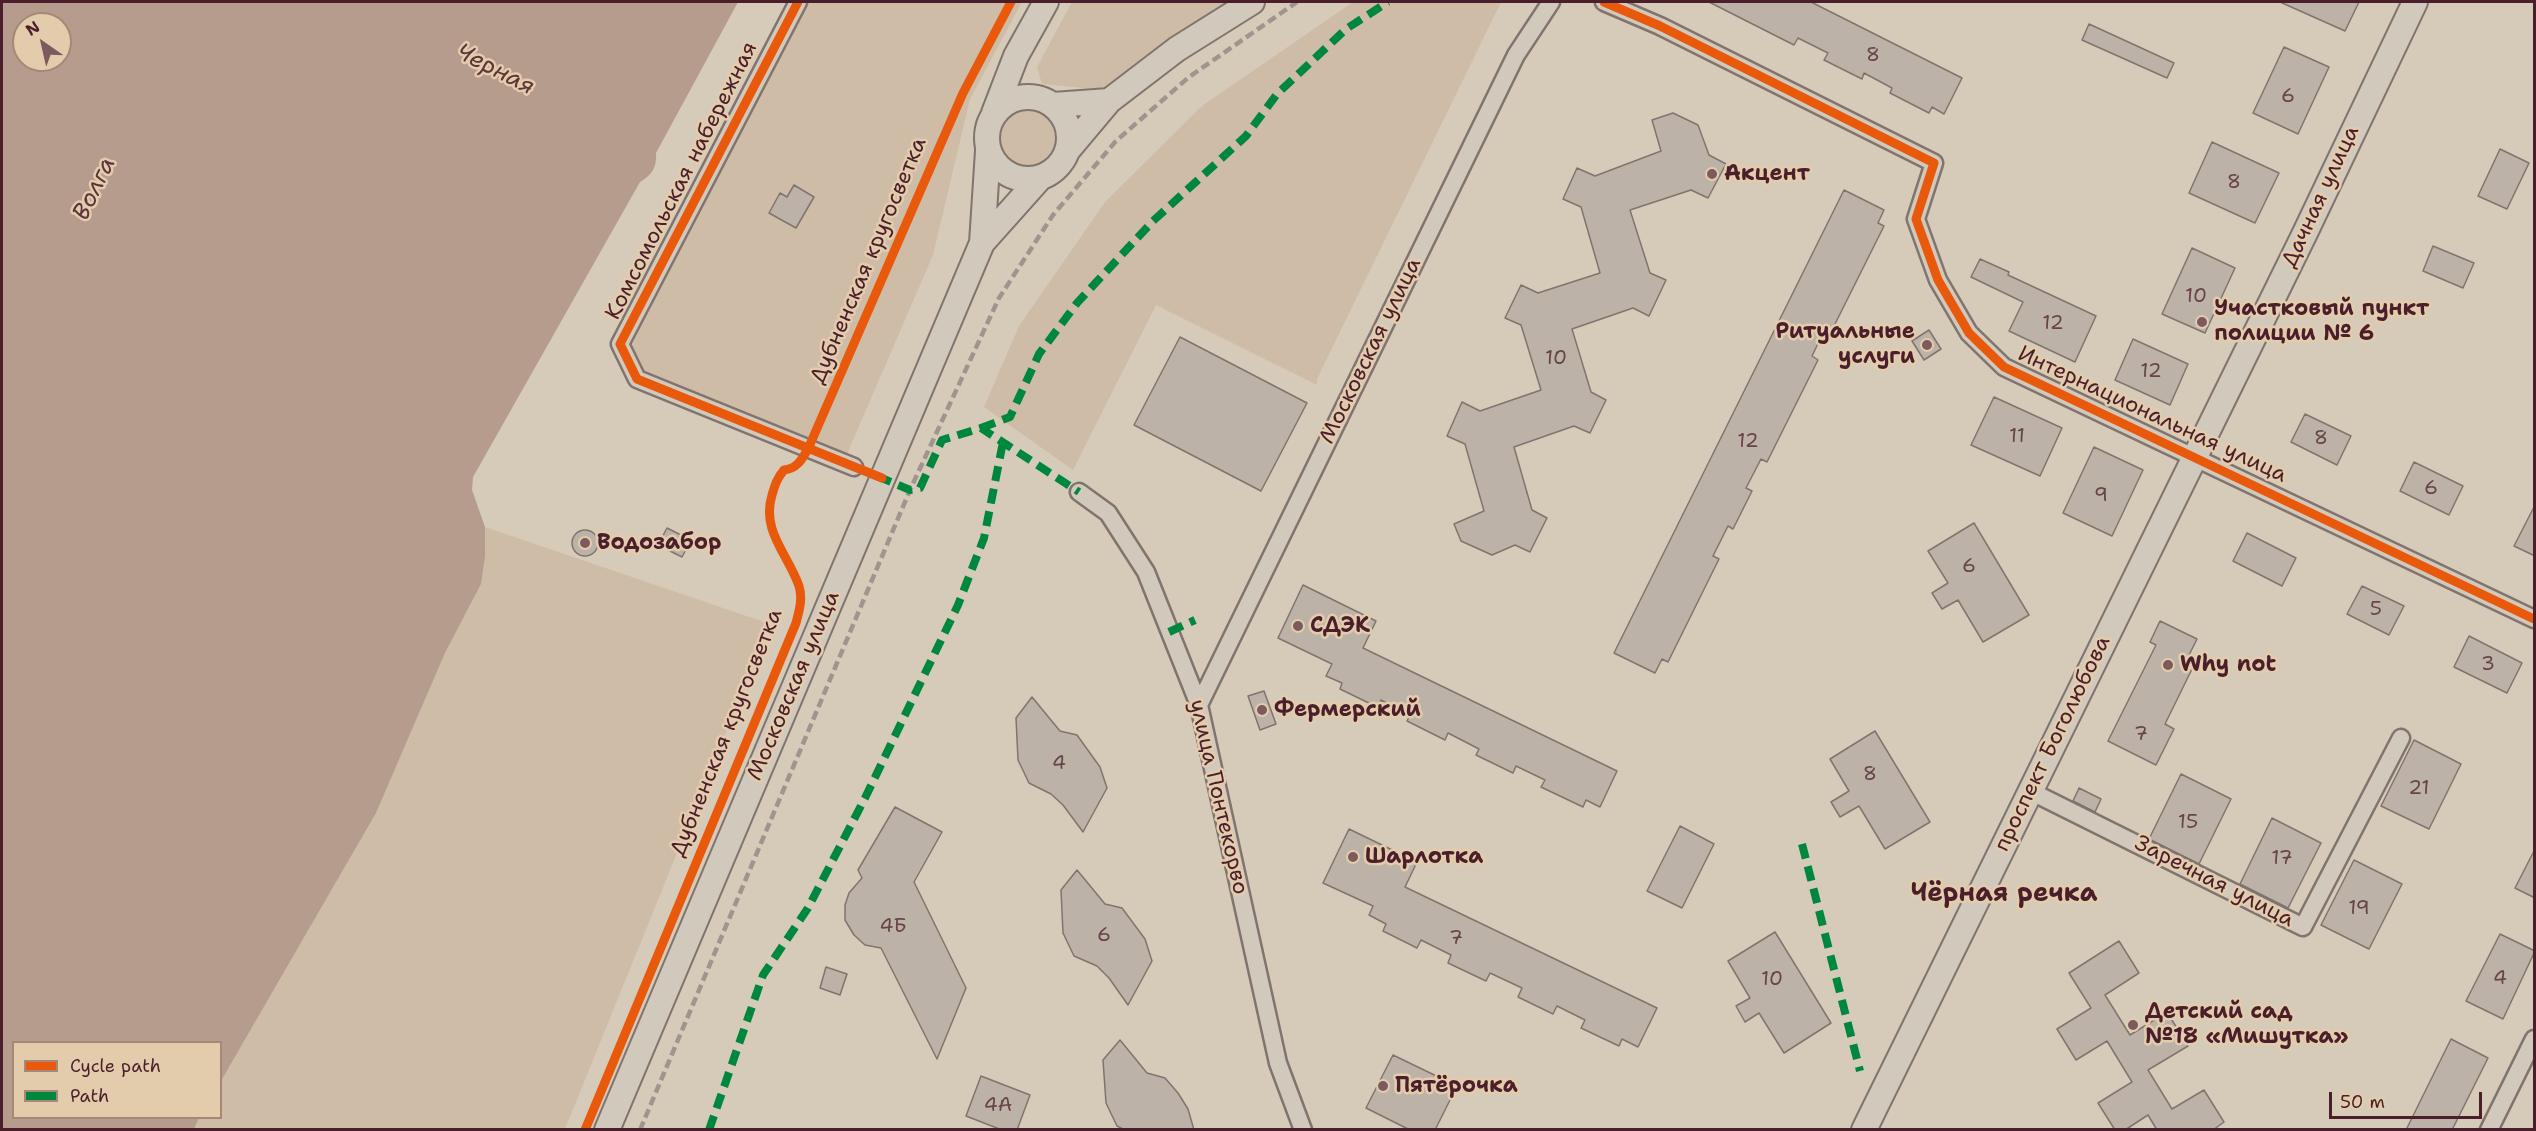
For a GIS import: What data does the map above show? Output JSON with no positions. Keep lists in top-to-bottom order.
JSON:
{
  "streets": {
    "main road": ["Дачная улица", "Московская улица", "проспект Боголюбова"],
    "street": [
      "Комсомольская набережная",
      "Интернациональная улица",
      "улица Понтекорво",
      "Заречная улица"
    ],
    "cycle path": ["Дубненская кругосветка"]
  },
  "crossings": [
    ["Дачная улица", "Интернациональная улица"],
    ["Дачная улица", "проспект Боголюбова"],
    ["Московская улица", "улица Понтекорво"],
    ["Интернациональная улица", "проспект Боголюбова"],
    ["проспект Боголюбова", "Заречная улица"]
  ],
  "districts": ["Чёрная речка"],
  "water": ["Черная", "Волга"],
  "places": [
    "Акцент",
    "Участковый пункт полиции № 6",
    "Ритуальные услуги",
    "Водозабор",
    "СДЭК",
    "Why not",
    "Фермерский",
    "Шарлотка",
    "Детский сад №18 «Мишутка»",
    "Пятёрочка"
  ],
  "house_numbers": [
    "8",
    "6",
    "8",
    "10",
    "12",
    "10",
    "12",
    "11",
    "8",
    "12",
    "6",
    "9",
    "6",
    "5",
    "3",
    "7",
    "4",
    "8",
    "21",
    "15",
    "17",
    "19",
    "4Б",
    "6",
    "7",
    "4",
    "10",
    "4А"
  ],
  "legend": ["Cycle path", "Path"],
  "scale_bar": "50 m",
  "north": "top left"
}
